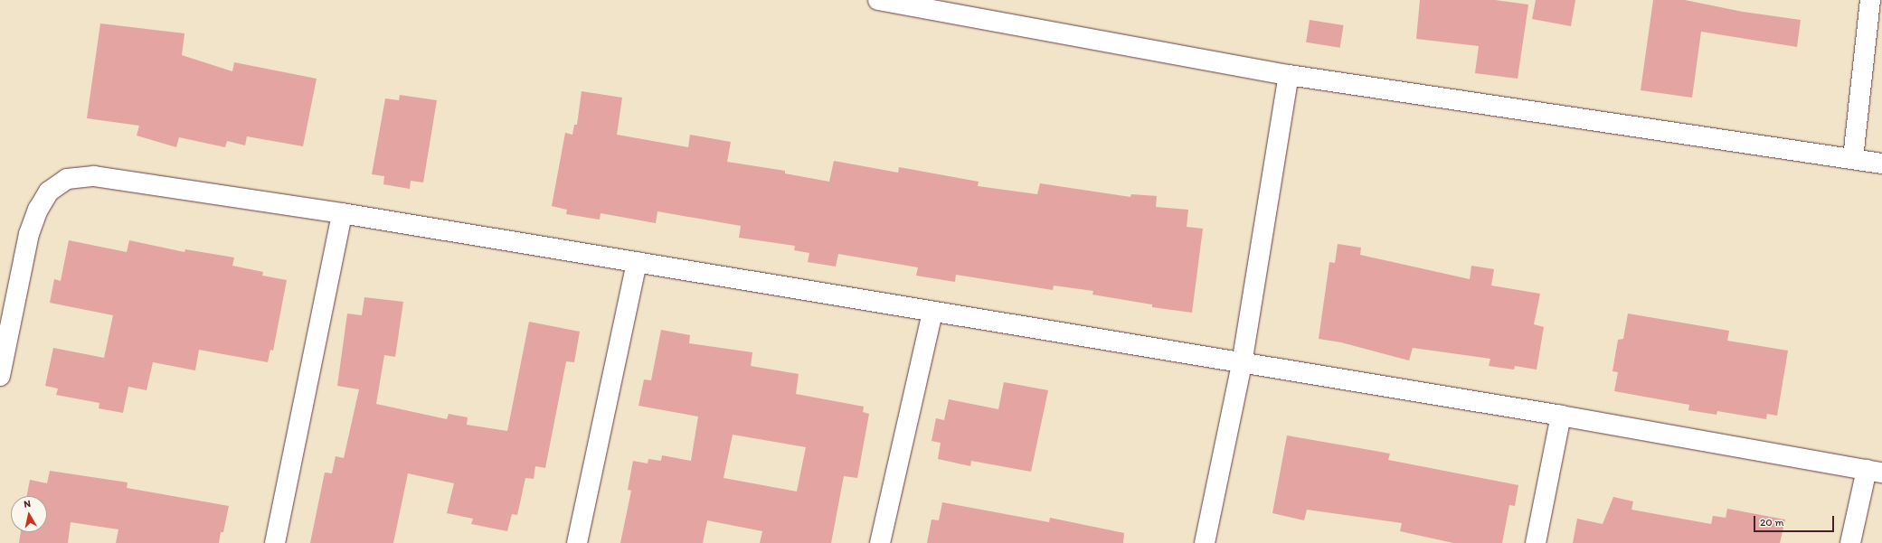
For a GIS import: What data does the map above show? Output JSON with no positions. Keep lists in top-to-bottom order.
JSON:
{
  "scale_bar": "20 m",
  "north": "top"
}
